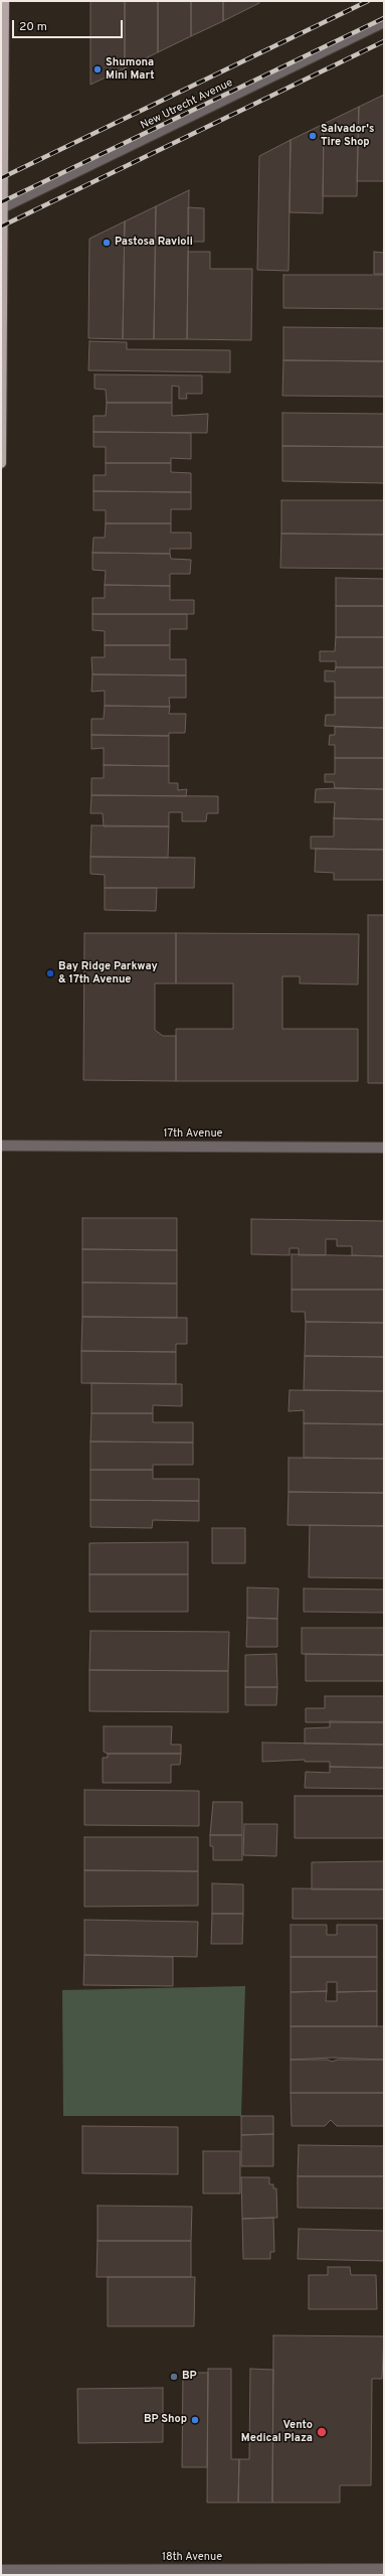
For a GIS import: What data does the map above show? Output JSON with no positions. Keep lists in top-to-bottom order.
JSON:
{
  "streets": {
    "street": ["New Utrecht Avenue", "17th Avenue", "18th Avenue"]
  },
  "places": [
    "Shumona Mini Mart",
    "Salvador's Tire Shop",
    "Pastosa Ravioli",
    "Bay Ridge Parkway & 17th Avenue",
    "BP",
    "BP Shop",
    "Vento Medical Plaza"
  ],
  "scale_bar": "20 m"
}
